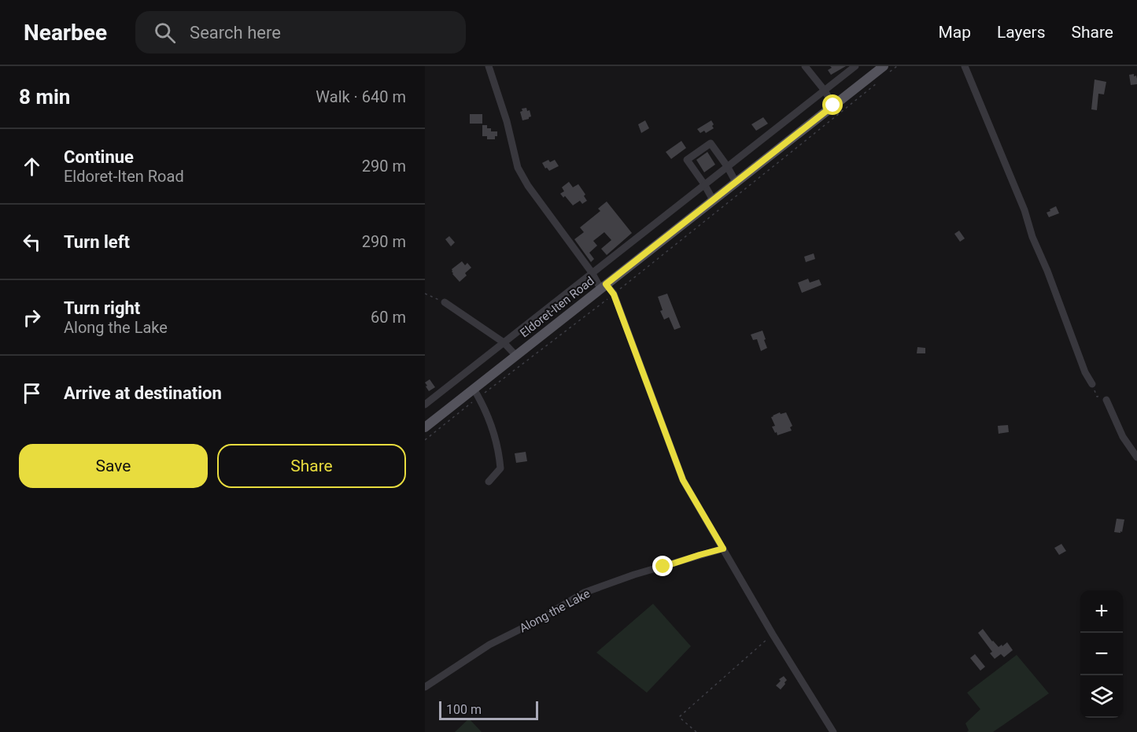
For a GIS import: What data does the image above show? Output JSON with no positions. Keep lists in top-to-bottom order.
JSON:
{
  "streets": {
    "main road": ["Eldoret-Iten Road"],
    "street": ["Along the Lake"]
  },
  "scale_bar": "100 m",
  "page": {
    "header": "Nearbee",
    "search": "Search here",
    "nav": ["Map", "Layers", "Share"],
    "heading": ["8 min", "Walk · 640 m"],
    "list": [
      ["Continue", "Eldoret-Iten Road", "290 m"],
      ["Turn left", "290 m"],
      ["Turn right", "Along the Lake", "60 m"],
      "Arrive at destination"
    ],
    "buttons": ["Save", "Share"],
    "map_buttons": ["+", "−"],
    "scale": "100 m"
  }
}
